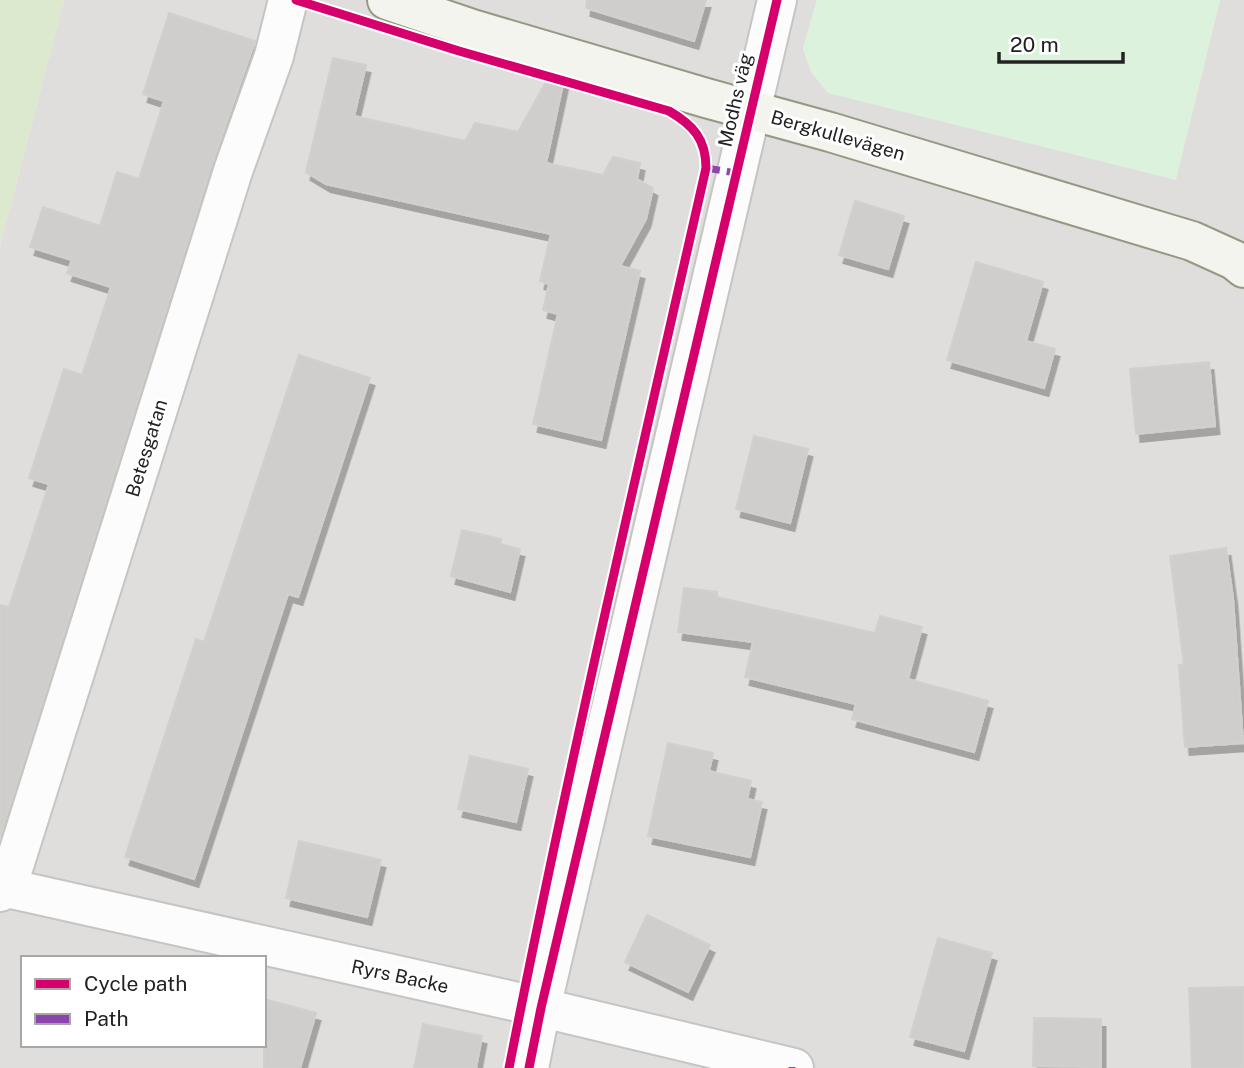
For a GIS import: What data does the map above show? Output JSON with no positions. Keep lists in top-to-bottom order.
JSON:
{
  "streets": {
    "street": [
      "Modhs väg",
      "Bergkullevägen",
      "Betesgatan",
      "Ryrs Backe"
    ]
  },
  "crossings": [
    ["Modhs väg", "Bergkullevägen"],
    ["Modhs väg", "Ryrs Backe"],
    ["Betesgatan", "Ryrs Backe"]
  ],
  "legend": ["Cycle path", "Path"],
  "scale_bar": "20 m"
}
